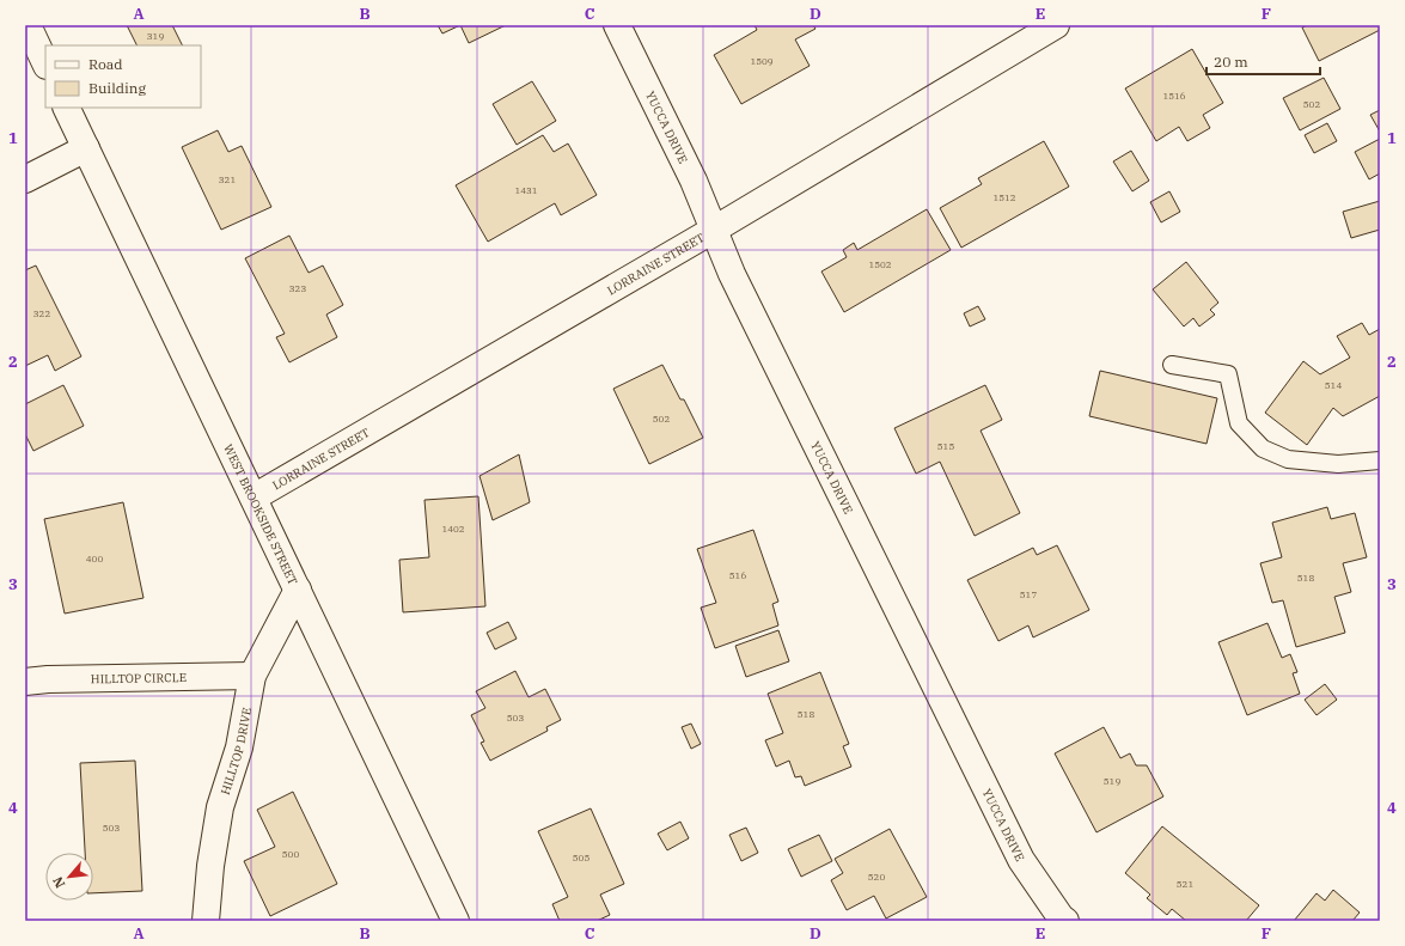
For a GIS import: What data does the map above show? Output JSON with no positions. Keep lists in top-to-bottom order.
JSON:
{
  "streets": {
    "street": [
      "YUCCA DRIVE",
      "LORRAINE STREET",
      "WEST BROOKSIDE STREET",
      "HILLTOP CIRCLE",
      "HILLTOP DRIVE"
    ]
  },
  "crossings": [
    ["YUCCA DRIVE", "LORRAINE STREET"],
    ["LORRAINE STREET", "WEST BROOKSIDE STREET"],
    ["WEST BROOKSIDE STREET", "HILLTOP DRIVE"],
    ["HILLTOP CIRCLE", "HILLTOP DRIVE"]
  ],
  "house_numbers": [
    "319",
    "1509",
    "1516",
    "502",
    "321",
    "1431",
    "1512",
    "1502",
    "323",
    "322",
    "514",
    "502",
    "515",
    "1402",
    "400",
    "516",
    "518",
    "517",
    "518",
    "503",
    "519",
    "503",
    "500",
    "505",
    "520",
    "521"
  ],
  "legend": ["Road", "Building"],
  "scale_bar": "20 m",
  "north": "bottom left",
  "grid": {
    "columns": [
      "A",
      "B",
      "C",
      "D",
      "E",
      "F"
    ],
    "rows": [
      "1",
      "2",
      "3",
      "4"
    ]
  }
}
